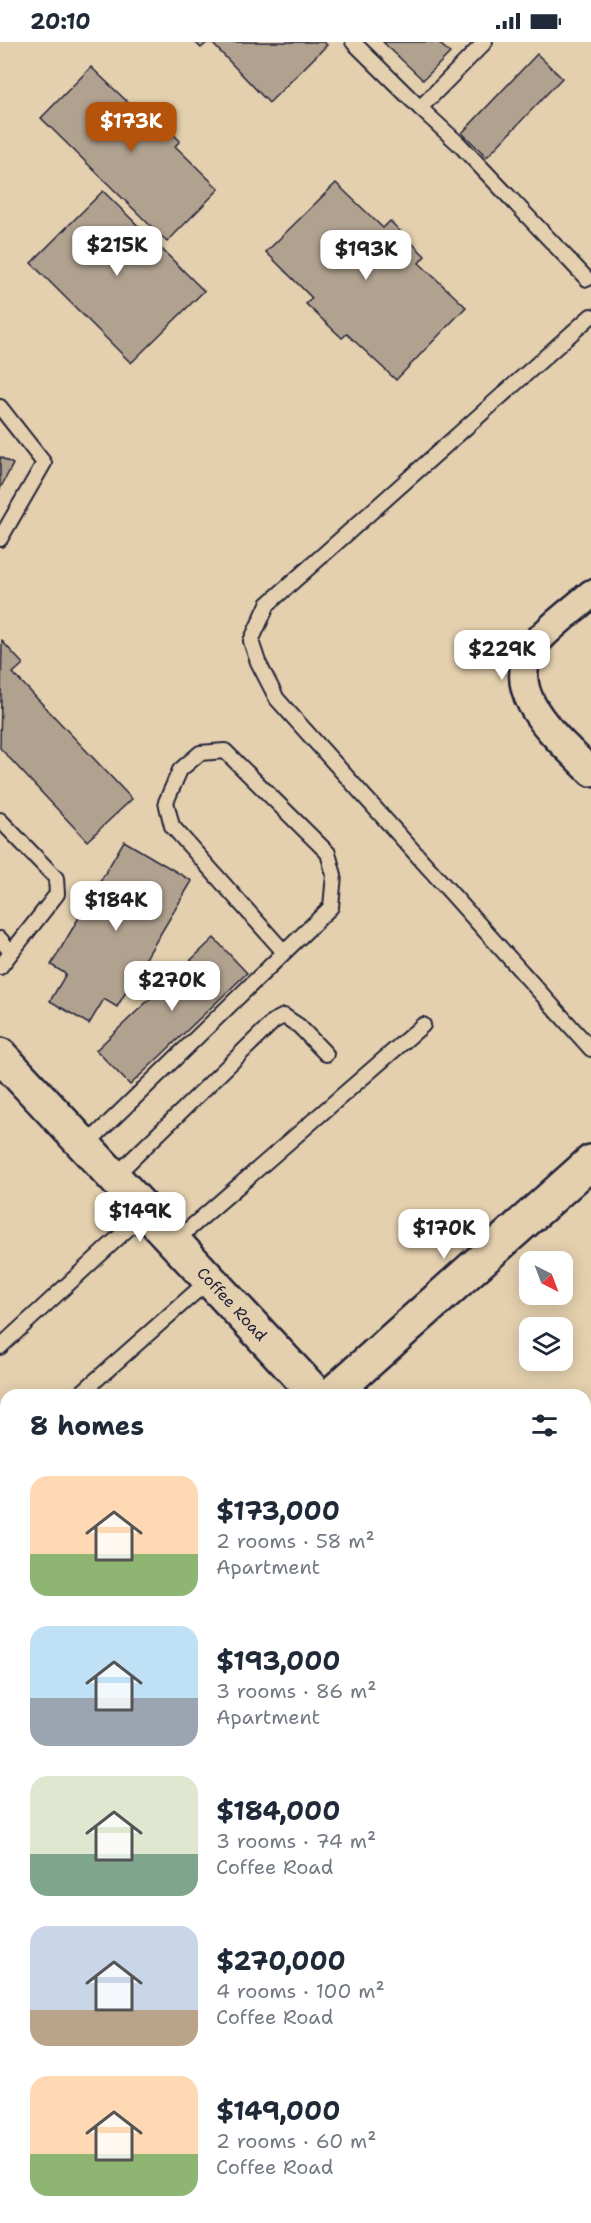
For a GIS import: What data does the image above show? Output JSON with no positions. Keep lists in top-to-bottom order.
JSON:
{
  "streets": {
    "main road": ["Coffee Road"]
  },
  "north": "bottom right",
  "page": {
    "status": "20:10",
    "price": [
      "$173K",
      "$215K",
      "$193K",
      "$229K",
      "$184K",
      "$270K",
      "$149K",
      "$170K"
    ],
    "heading": "8 homes",
    "list": [
      {
        "name": "$173,000",
        "note": "2 rooms · 58 m² · Apartment"
      },
      {
        "name": "$193,000",
        "note": "3 rooms · 86 m² · Apartment"
      },
      {
        "name": "$184,000",
        "note": "3 rooms · 74 m² · Coffee Road"
      },
      {
        "name": "$270,000",
        "note": "4 rooms · 100 m² · Coffee Road"
      },
      {
        "name": "$149,000",
        "note": "2 rooms · 60 m² · Coffee Road"
      }
    ]
  }
}
